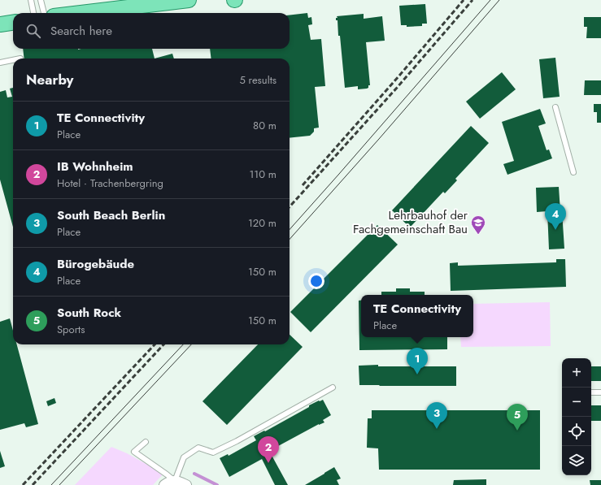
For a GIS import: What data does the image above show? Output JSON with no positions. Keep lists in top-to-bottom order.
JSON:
{
  "places": {
    "school or university": ["Lehrbauhof der Fachgemeinschaft Bau"]
  },
  "page": {
    "search": "Search here",
    "heading": ["Nearby", "5 results"],
    "list": [
      {
        "mark": "1",
        "name": "TE Connectivity",
        "note": "Place",
        "value": "80 m"
      },
      {
        "mark": "2",
        "name": "IB Wohnheim",
        "note": "Hotel · Trachenbergring",
        "value": "110 m"
      },
      {
        "mark": "3",
        "name": "South Beach Berlin",
        "note": "Place",
        "value": "120 m"
      },
      {
        "mark": "4",
        "name": "Bürogebäude",
        "note": "Place",
        "value": "150 m"
      },
      {
        "mark": "5",
        "name": "South Rock",
        "note": "Sports",
        "value": "150 m"
      }
    ],
    "pins": [
      "4",
      "1",
      "3",
      "5",
      "2"
    ],
    "popup": ["TE Connectivity", "Place"],
    "map_buttons": ["+", "−"]
  }
}
